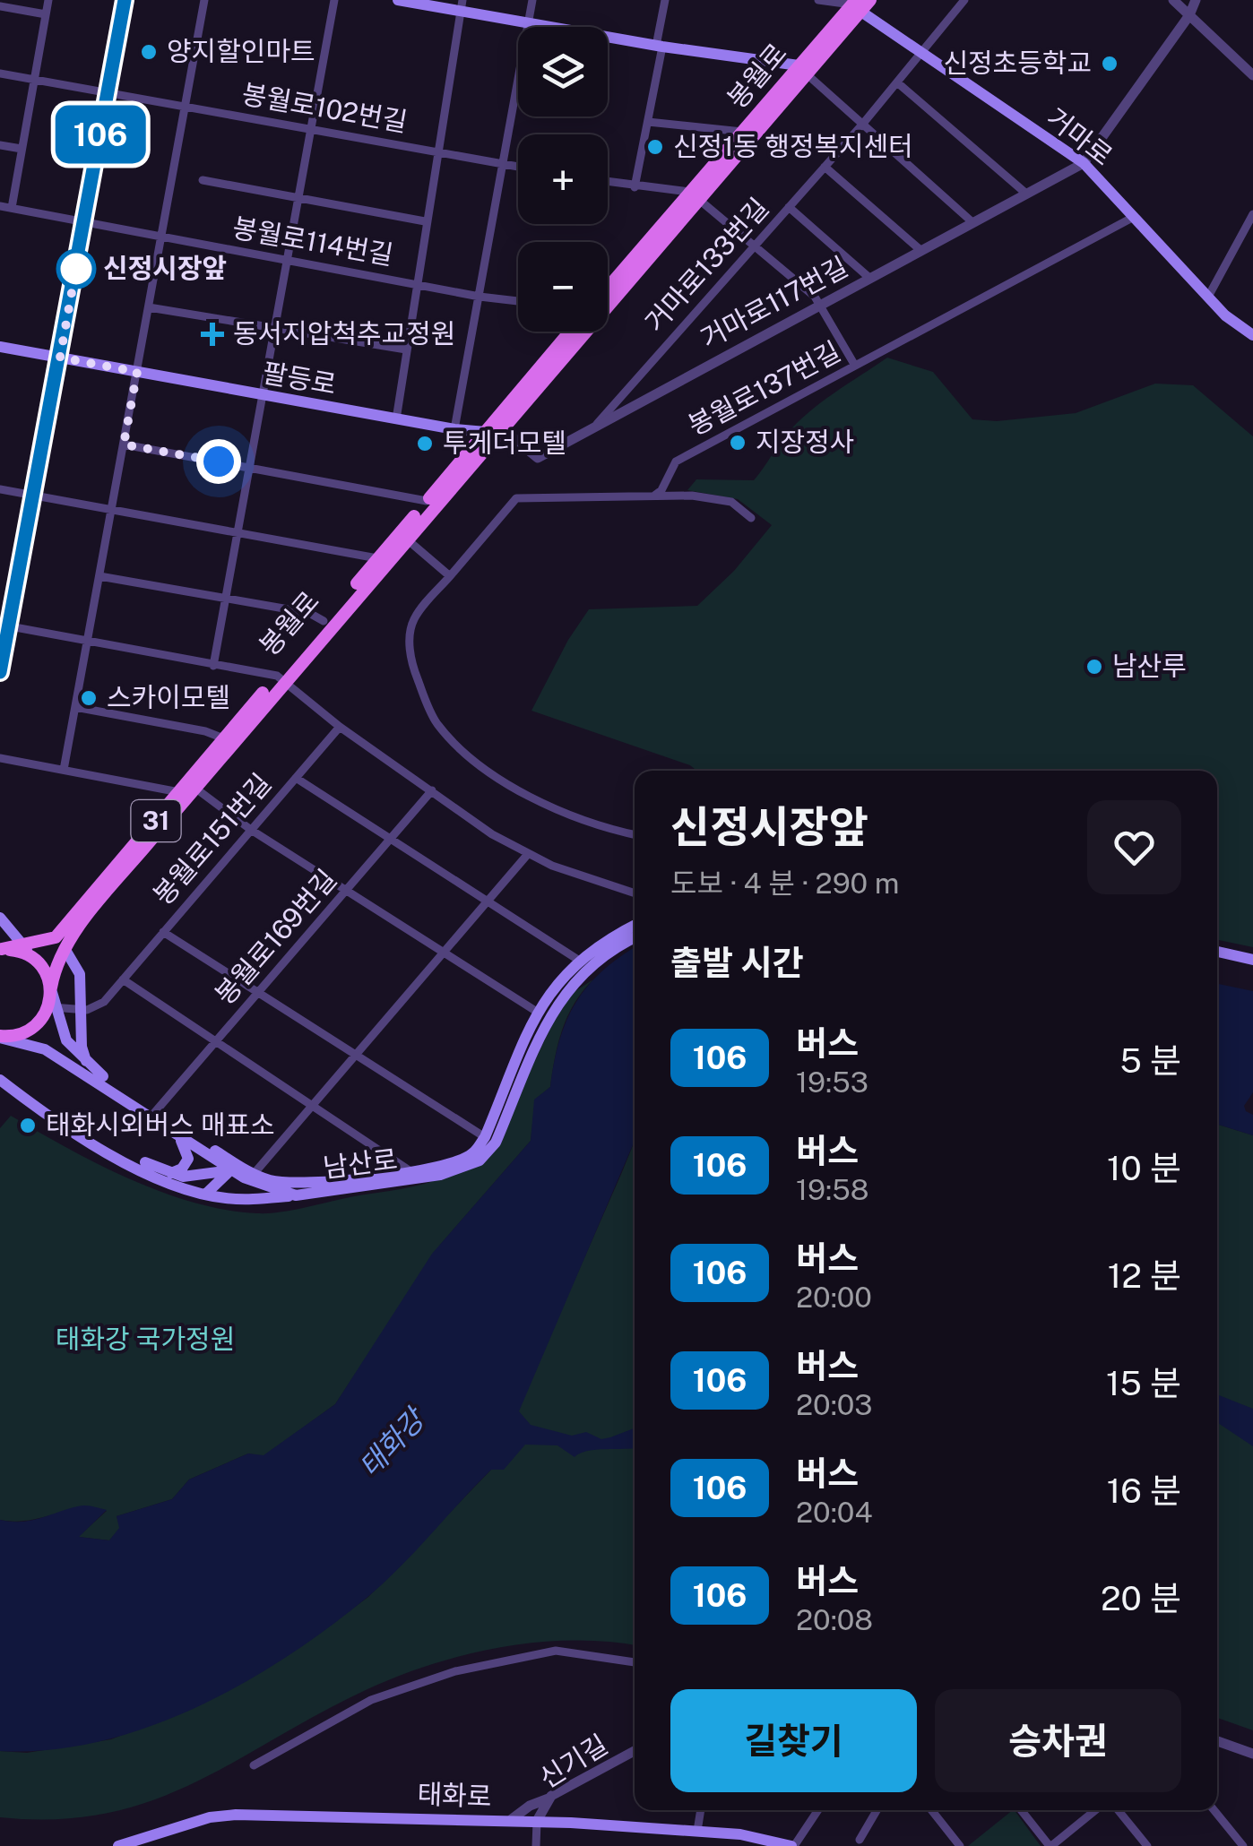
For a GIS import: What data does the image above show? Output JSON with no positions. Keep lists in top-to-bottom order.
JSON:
{
  "streets": {
    "main road": [
      "봉월로",
      "거마로",
      "팔등로",
      "31",
      "남산로",
      "태화로"
    ],
    "street": [
      "봉월로102번길",
      "봉월로114번길",
      "거마로133번길",
      "거마로117번길",
      "봉월로137번길",
      "봉월로151번길",
      "봉월로169번길",
      "신기길"
    ]
  },
  "crossings": [
    ["봉월로", "거마로"],
    ["봉월로", "거마로117번길"],
    ["봉월로", "팔등로"],
    ["거마로", "거마로133번길"],
    ["거마로", "거마로117번길"],
    ["거마로", "봉월로137번길"],
    ["거마로133번길", "거마로117번길"],
    ["거마로117번길", "팔등로"],
    ["봉월로169번길", "남산로"],
    ["신기길", "태화로"]
  ],
  "water": ["태화강"],
  "parks": ["태화강 국가정원"],
  "places": {
    "other": [
      "양지할인마트",
      "신정초등학교",
      "신정1동 행정복지센터",
      "신정시장앞",
      "지장정사",
      "투게더모텔",
      "남산루",
      "스카이모텔",
      "태화시외버스 매표소"
    ],
    "health": ["동서지압척추교정원"]
  },
  "lines": ["bus line 106"],
  "page": {
    "on_map": "106",
    "map_buttons": ["+", "−"],
    "heading": [
      ["신정시장앞", "도보 · 4 분 · 290 m"],
      "출발 시간"
    ],
    "list": [
      {
        "mark": "106",
        "name": "버스",
        "note": "19:53",
        "value": "5 분"
      },
      {
        "mark": "106",
        "name": "버스",
        "note": "19:58",
        "value": "10 분"
      },
      {
        "mark": "106",
        "name": "버스",
        "note": "20:00",
        "value": "12 분"
      },
      {
        "mark": "106",
        "name": "버스",
        "note": "20:03",
        "value": "15 분"
      },
      {
        "mark": "106",
        "name": "버스",
        "note": "20:04",
        "value": "16 분"
      },
      {
        "mark": "106",
        "name": "버스",
        "note": "20:08",
        "value": "20 분"
      }
    ],
    "buttons": ["길찾기", "승차권"]
  }
}
